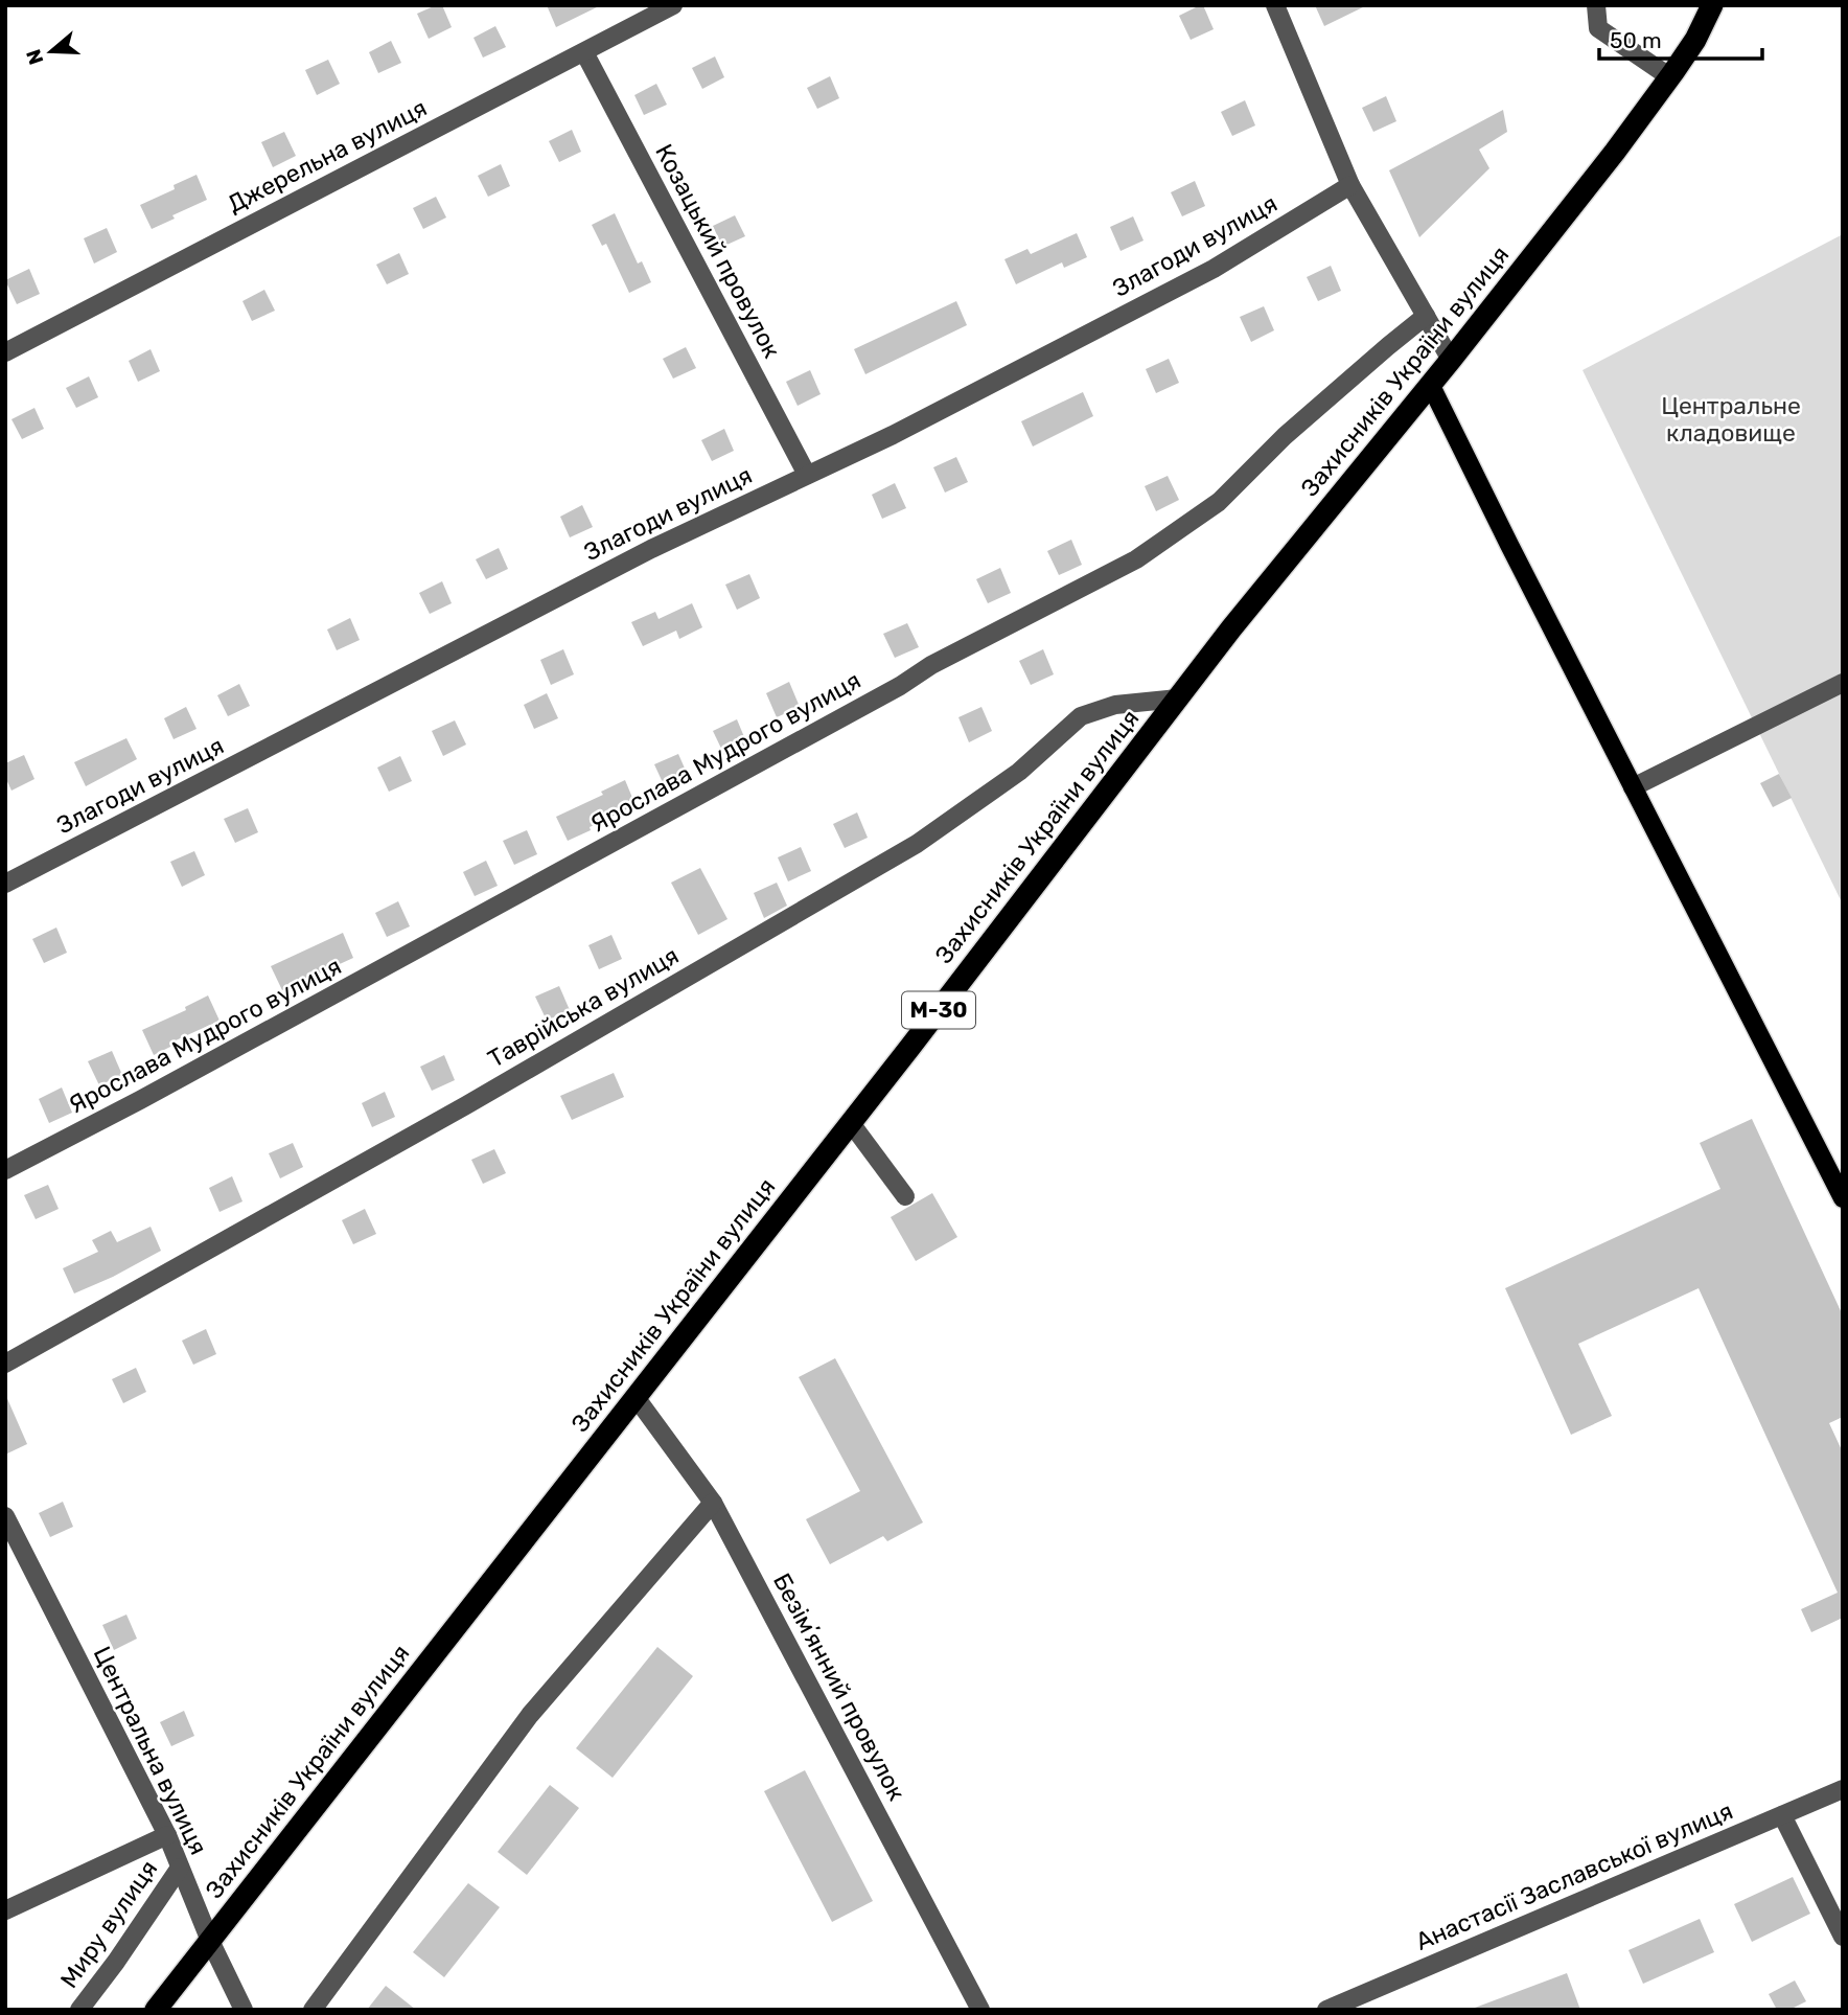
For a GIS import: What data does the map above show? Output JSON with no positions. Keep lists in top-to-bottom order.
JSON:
{
  "streets": {
    "highway": ["Захисників України вулиця", "М-30"],
    "street": [
      "Джерельна вулиця",
      "Злагоди вулиця",
      "Козацький провулок",
      "Ярослава Мудрого вулиця",
      "Таврійська вулиця",
      "Безімʼянний провулок",
      "Центральна вулиця",
      "Анастасії Заславської вулиця",
      "Миру вулиця"
    ]
  },
  "crossings": [
    ["Джерельна вулиця", "Козацький провулок"],
    ["Злагоди вулиця", "Козацький провулок"],
    ["Захисників України вулиця", "Таврійська вулиця"],
    ["Захисників України вулиця", "Безімʼянний провулок"],
    ["Захисників України вулиця", "Центральна вулиця"],
    ["Центральна вулиця", "Миру вулиця"]
  ],
  "parks": ["Центральне кладовище"],
  "scale_bar": "50 m",
  "north": "left"
}
